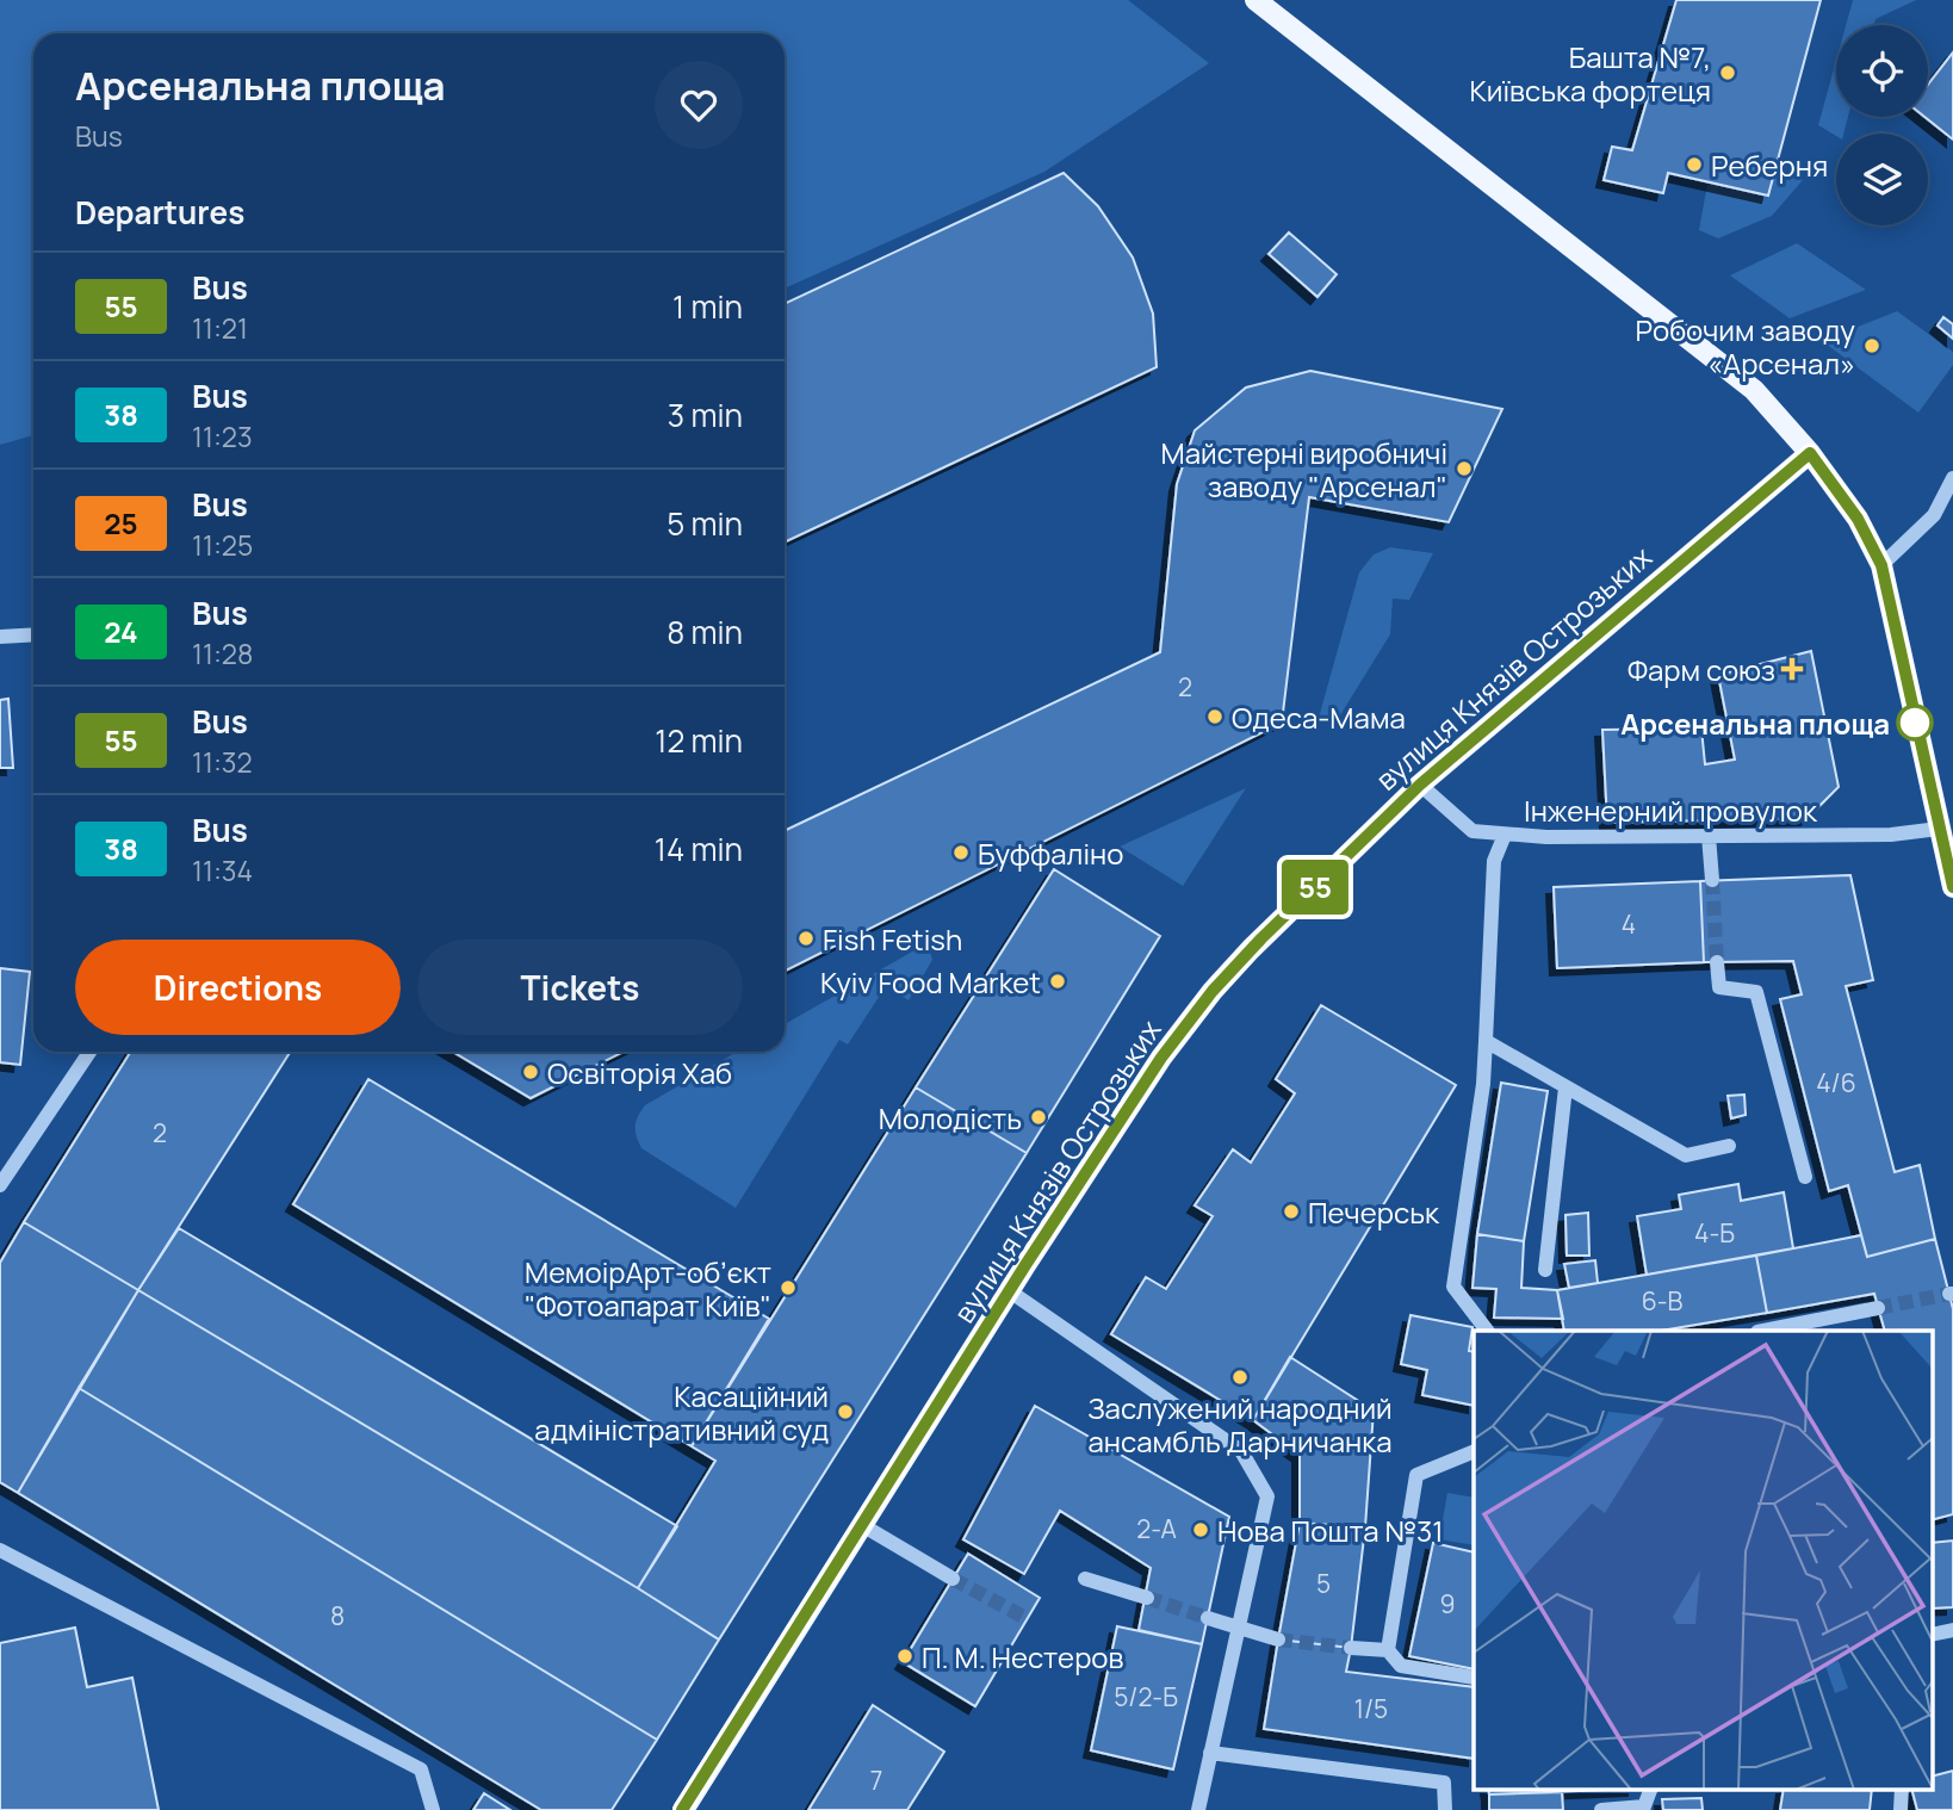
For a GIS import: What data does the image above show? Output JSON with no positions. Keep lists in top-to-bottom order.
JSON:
{
  "streets": {
    "main road": ["вулиця Князів Острозьких"],
    "street": ["Інженерний провулок"]
  },
  "crossings": [
    ["вулиця Князів Острозьких", "Інженерний провулок"]
  ],
  "places": {
    "other": [
      "Башта №7, Київська фортеця",
      "Реберня",
      "Робочим заводу «Арсенал»",
      "Майстерні виробничі заводу \"Арсенал\"",
      "Одеса-Мама",
      "Арсенальна площа",
      "Буффаліно",
      "Fish Fetish",
      "Kyiv Food Market",
      "Освіторія Хаб",
      "Молодiсть",
      "Печерськ",
      "МемоірАрт-обʼєкт \"Фотоапарат Київ\"",
      "Заслужений народний ансамбль Дарничанка",
      "Касаційний адміністративний суд",
      "Нова Пошта №31",
      "П. М. Нестеров"
    ],
    "health": ["Фарм союз"]
  },
  "lines": ["bus line 55"],
  "house_numbers": [
    "2",
    "4",
    "4/6",
    "2",
    "4-Б",
    "6-В",
    "2-А",
    "5",
    "9",
    "8",
    "5/2-Б",
    "1/5",
    "7"
  ],
  "page": {
    "on_map": "55",
    "heading": [
      ["Арсенальна площа", "Bus"],
      "Departures"
    ],
    "list": [
      {
        "mark": "55",
        "name": "Bus",
        "note": "11:21",
        "value": "1 min"
      },
      {
        "mark": "38",
        "name": "Bus",
        "note": "11:23",
        "value": "3 min"
      },
      {
        "mark": "25",
        "name": "Bus",
        "note": "11:25",
        "value": "5 min"
      },
      {
        "mark": "24",
        "name": "Bus",
        "note": "11:28",
        "value": "8 min"
      },
      {
        "mark": "55",
        "name": "Bus",
        "note": "11:32",
        "value": "12 min"
      },
      {
        "mark": "38",
        "name": "Bus",
        "note": "11:34",
        "value": "14 min"
      }
    ],
    "buttons": ["Directions", "Tickets"]
  }
}
